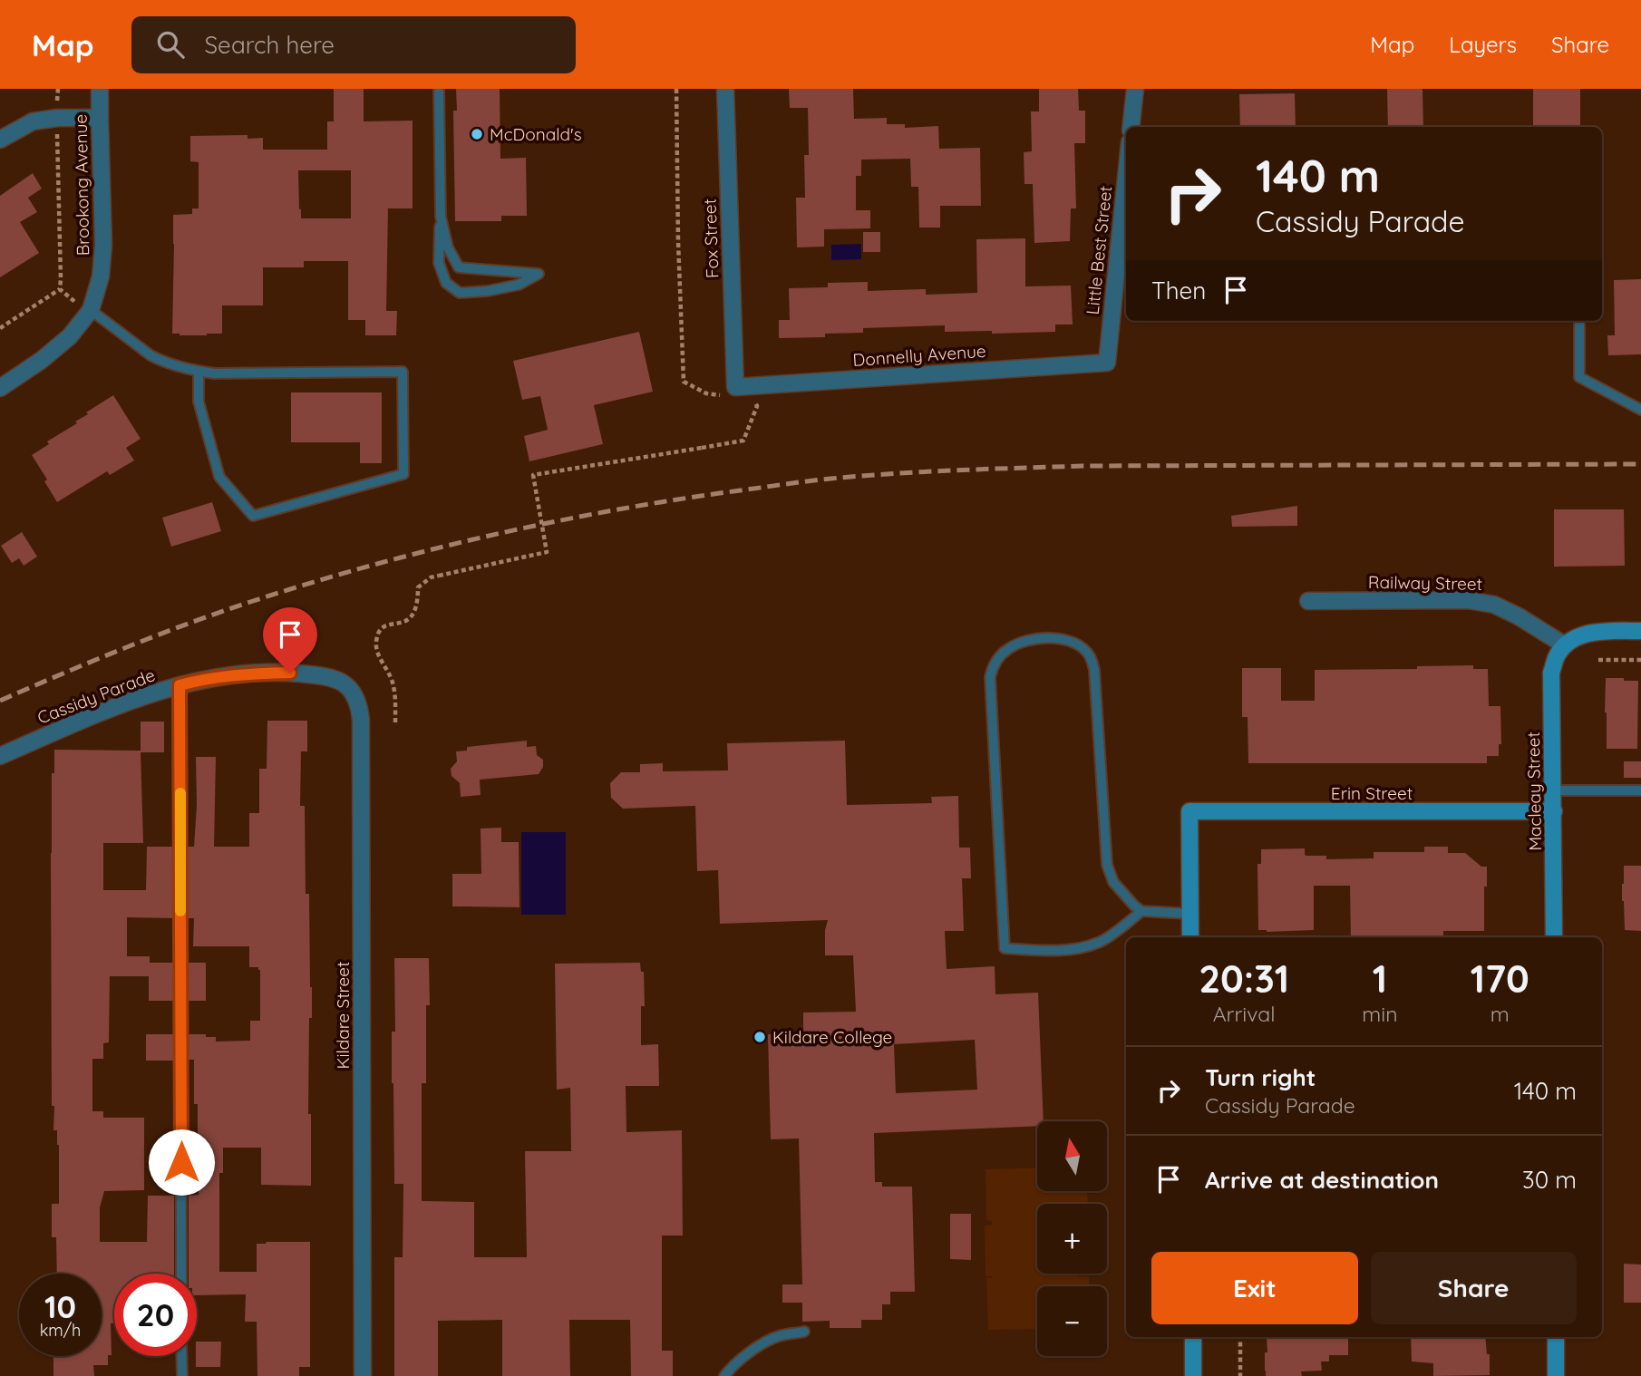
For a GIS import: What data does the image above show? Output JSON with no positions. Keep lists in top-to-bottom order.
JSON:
{
  "streets": {
    "street": [
      "Brookong Avenue",
      "Fox Street",
      "Little Best Street",
      "Donnelly Avenue",
      "Railway Street",
      "Cassidy Parade",
      "Macleay Street",
      "Erin Street",
      "Kildare Street"
    ]
  },
  "crossings": [
    ["Fox Street", "Donnelly Avenue"],
    ["Little Best Street", "Donnelly Avenue"],
    ["Railway Street", "Macleay Street"],
    ["Cassidy Parade", "Kildare Street"],
    ["Macleay Street", "Erin Street"]
  ],
  "places": ["McDonald's", "Kildare College"],
  "north": "top",
  "page": {
    "header": "Map",
    "search": "Search here",
    "nav": ["Map", "Layers", "Share"],
    "turn": ["140 m", "Cassidy Parade"],
    "then": "Then",
    "eta": [
      "20:31",
      "Arrival",
      "1",
      "min",
      "170",
      "m"
    ],
    "list": [
      {
        "name": "Turn right",
        "note": "Cassidy Parade",
        "value": "140 m"
      },
      {
        "name": "Arrive at destination",
        "value": "30 m"
      }
    ],
    "map_buttons": ["+", "−"],
    "buttons": ["Exit", "Share"],
    "speed": "10 km/h",
    "limit": "20"
  }
}
